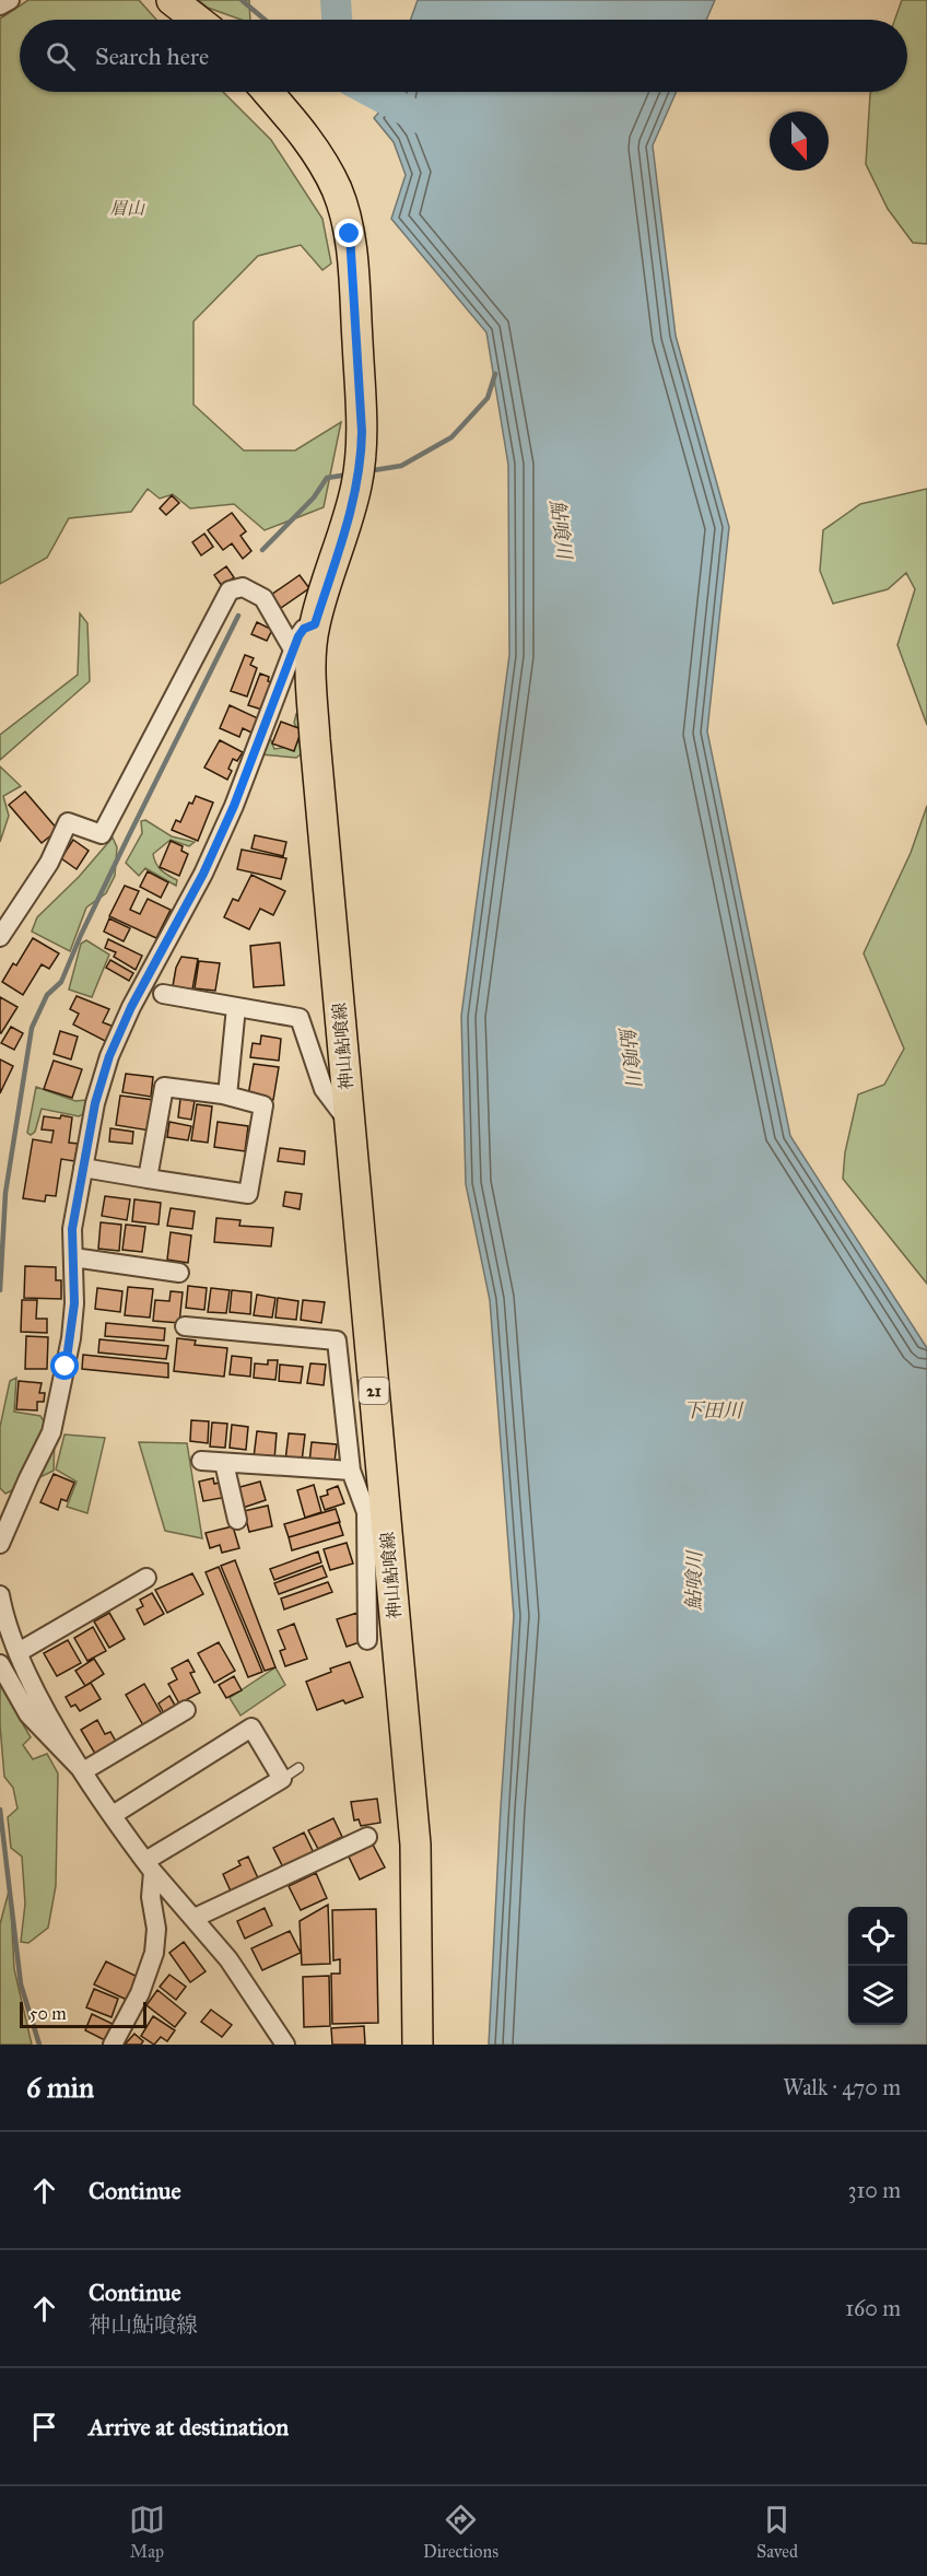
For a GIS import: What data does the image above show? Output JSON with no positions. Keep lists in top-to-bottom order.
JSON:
{
  "streets": {
    "main road": ["神山鮎喰線", "21"]
  },
  "water": ["鮎喰川", "下田川"],
  "parks": ["眉山"],
  "scale_bar": "50 m",
  "north": "bottom",
  "page": {
    "search": "Search here",
    "scale": "50 m",
    "heading": ["6 min", "Walk · 470 m"],
    "list": [
      ["Continue", "310 m"],
      ["Continue", "神山鮎喰線", "160 m"],
      "Arrive at destination"
    ],
    "nav": ["Map", "Directions", "Saved"]
  }
}
